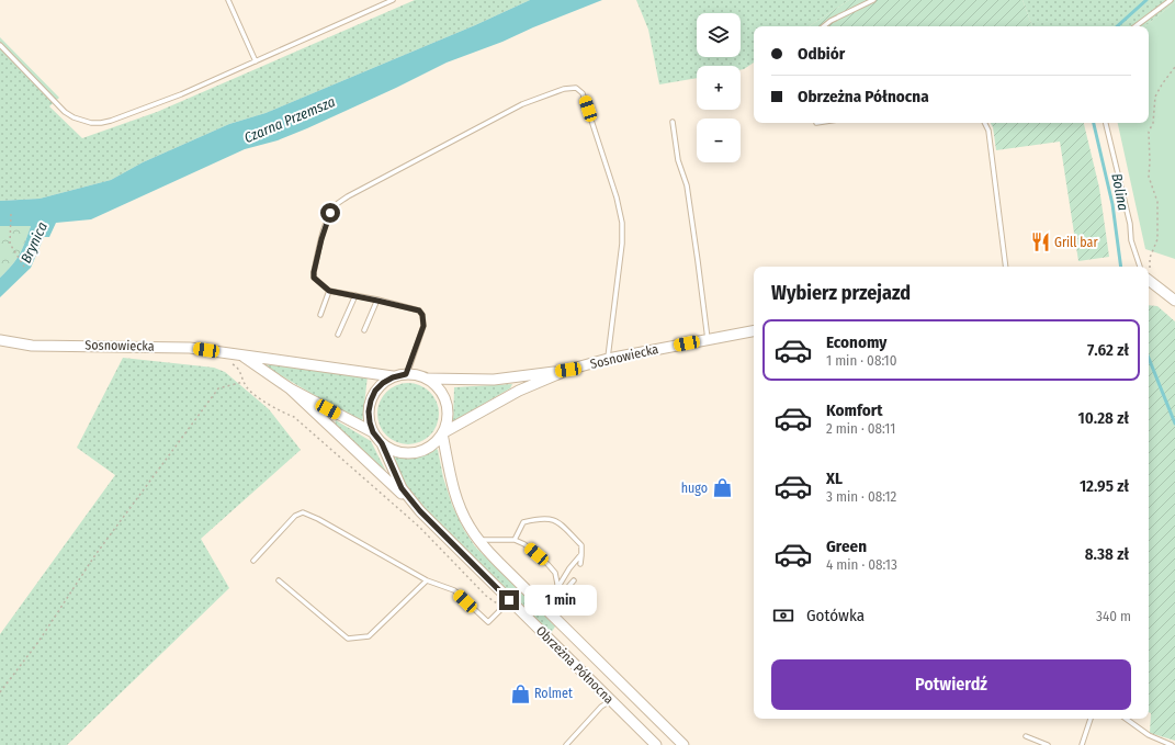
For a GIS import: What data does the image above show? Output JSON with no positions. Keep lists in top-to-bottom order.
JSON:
{
  "streets": {
    "street": ["Sosnowiecka", "Obrzeżna Północna"]
  },
  "crossings": [
    ["Sosnowiecka", "Obrzeżna Północna"]
  ],
  "water": ["Czarna Przemsza", "Bolina", "Brynica"],
  "places": {
    "restaurant": ["Grill bar"],
    "shop": ["hugo", "Rolmet"]
  },
  "page": {
    "map_buttons": ["+", "−"],
    "banner": ["Odbiór", "Obrzeżna Północna"],
    "heading": "Wybierz przejazd",
    "list": [
      {
        "name": "Economy",
        "note": "1 min · 08:10",
        "value": "7.62 zł"
      },
      {
        "name": "Komfort",
        "note": "2 min · 08:11",
        "value": "10.28 zł"
      },
      {
        "name": "XL",
        "note": "3 min · 08:12",
        "value": "12.95 zł"
      },
      {
        "name": "Green",
        "note": "4 min · 08:13",
        "value": "8.38 zł"
      }
    ],
    "bubble": "1 min",
    "pay": ["Gotówka", "340 m"],
    "buttons": "Potwierdź"
  }
}
